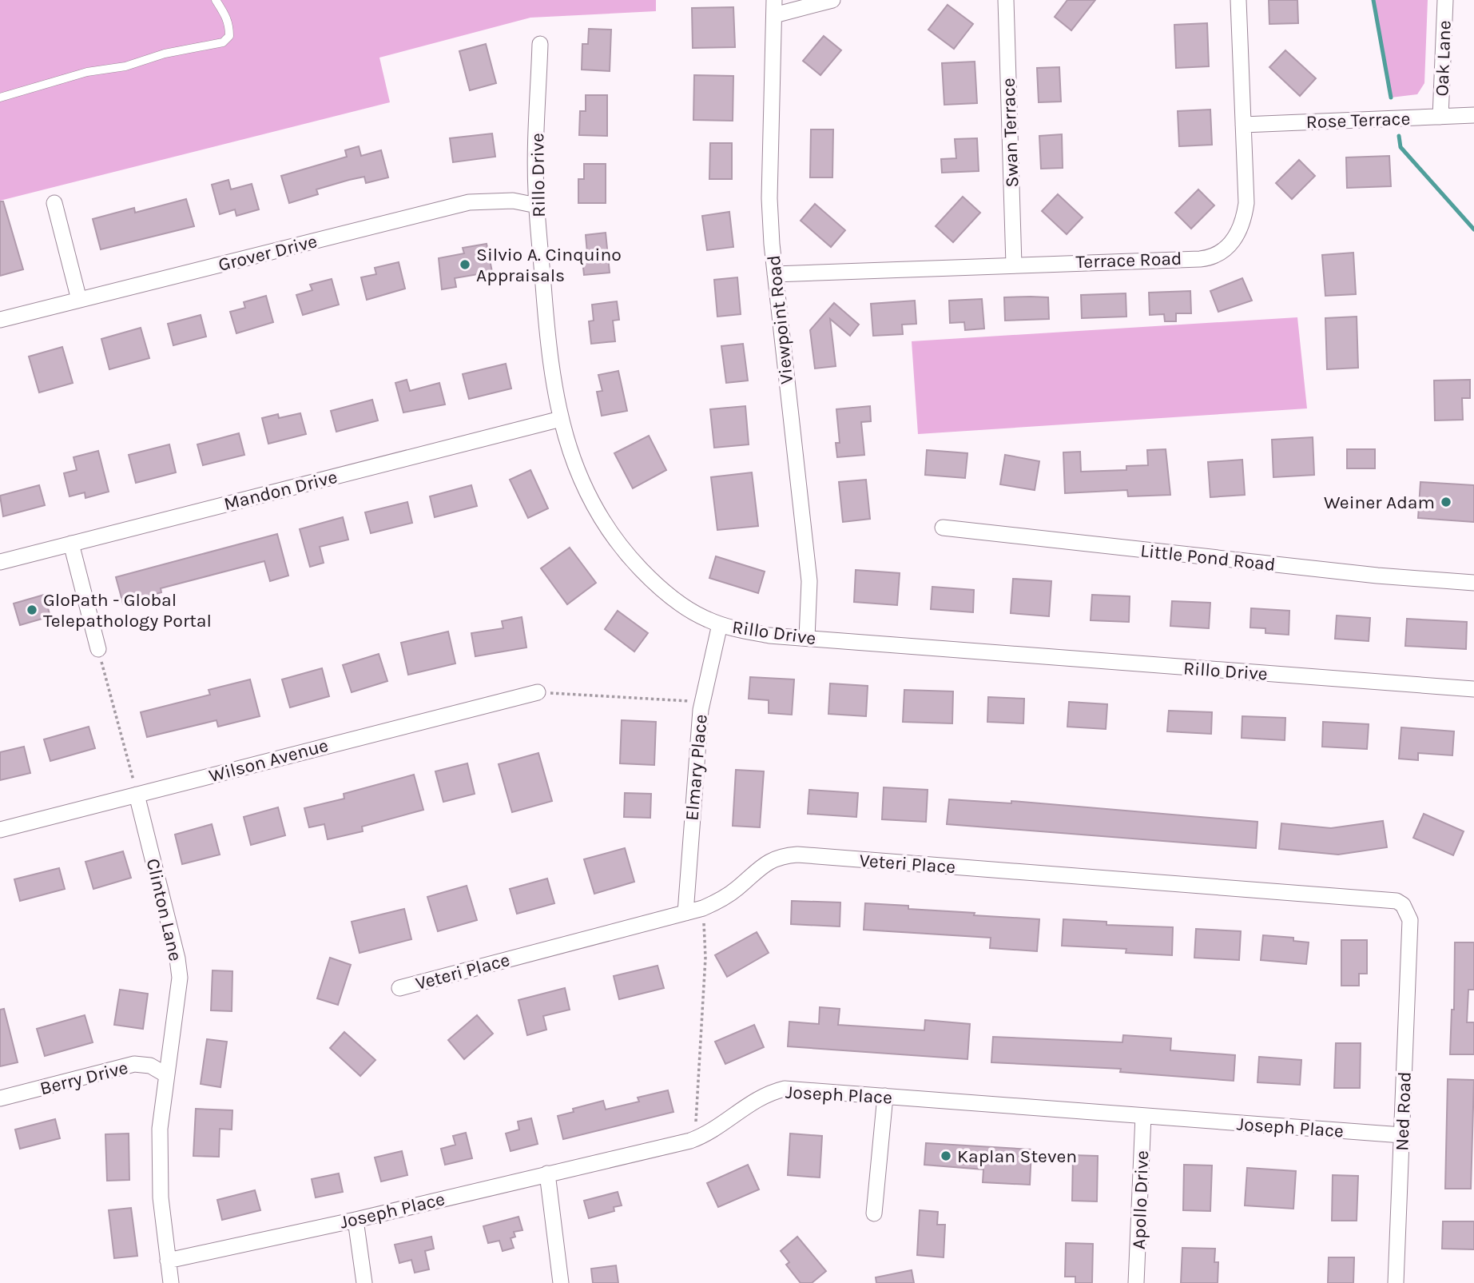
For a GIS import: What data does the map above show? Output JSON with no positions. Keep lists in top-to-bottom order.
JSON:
{
  "streets": {
    "street": [
      "Oak Lane",
      "Rose Terrace",
      "Swan Terrace",
      "Rillo Drive",
      "Grover Drive",
      "Terrace Road",
      "Viewpoint Road",
      "Mandon Drive",
      "Little Pond Road",
      "Wilson Avenue",
      "Elmary Place",
      "Veteri Place",
      "Clinton Lane",
      "Berry Drive",
      "Joseph Place",
      "Ned Road",
      "Apollo Drive"
    ]
  },
  "crossings": [
    ["Oak Lane", "Rose Terrace"],
    ["Rose Terrace", "Terrace Road"],
    ["Swan Terrace", "Terrace Road"],
    ["Rillo Drive", "Grover Drive"],
    ["Rillo Drive", "Viewpoint Road"],
    ["Rillo Drive", "Mandon Drive"],
    ["Rillo Drive", "Elmary Place"],
    ["Terrace Road", "Viewpoint Road"],
    ["Wilson Avenue", "Clinton Lane"],
    ["Elmary Place", "Veteri Place"],
    ["Veteri Place", "Ned Road"],
    ["Clinton Lane", "Berry Drive"],
    ["Clinton Lane", "Joseph Place"],
    ["Joseph Place", "Ned Road"],
    ["Joseph Place", "Apollo Drive"]
  ],
  "places": [
    "Silvio A. Cinquino Appraisals",
    "Weiner Adam",
    "GloPath - Global Telepathology Portal",
    "Kaplan Steven"
  ]
}
